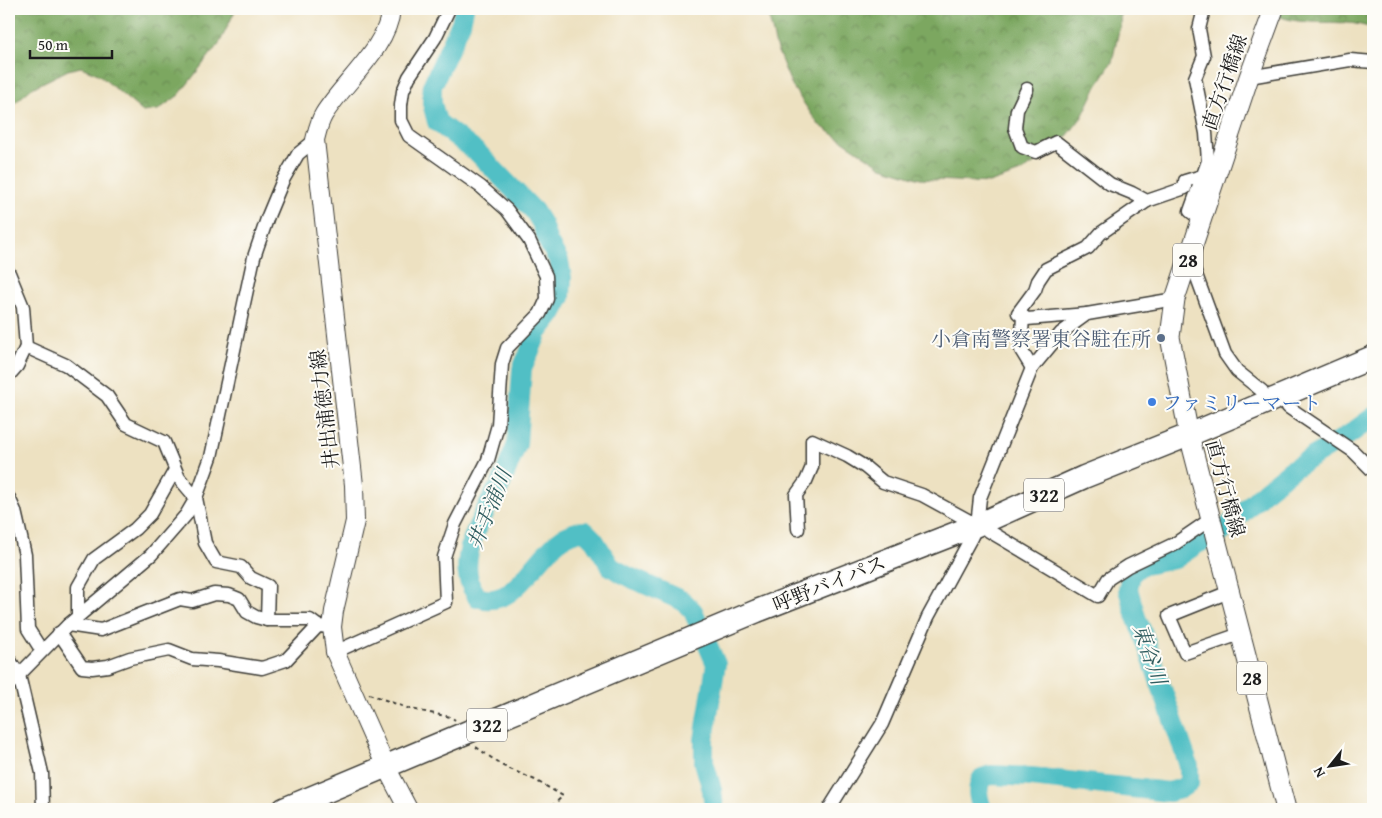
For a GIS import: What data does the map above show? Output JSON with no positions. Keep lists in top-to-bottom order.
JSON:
{
  "streets": {
    "highway": ["322", "呼野バイパス"],
    "main road": ["直方行橋線", "28", "井出浦徳力線"]
  },
  "crossings": [
    ["直方行橋線", "呼野バイパス"],
    ["井出浦徳力線", "呼野バイパス"]
  ],
  "water": ["井手浦川", "東谷川"],
  "places": ["小倉南警察署東谷駐在所", "ファミリーマート"],
  "scale_bar": "50 m",
  "north": "bottom left"
}
